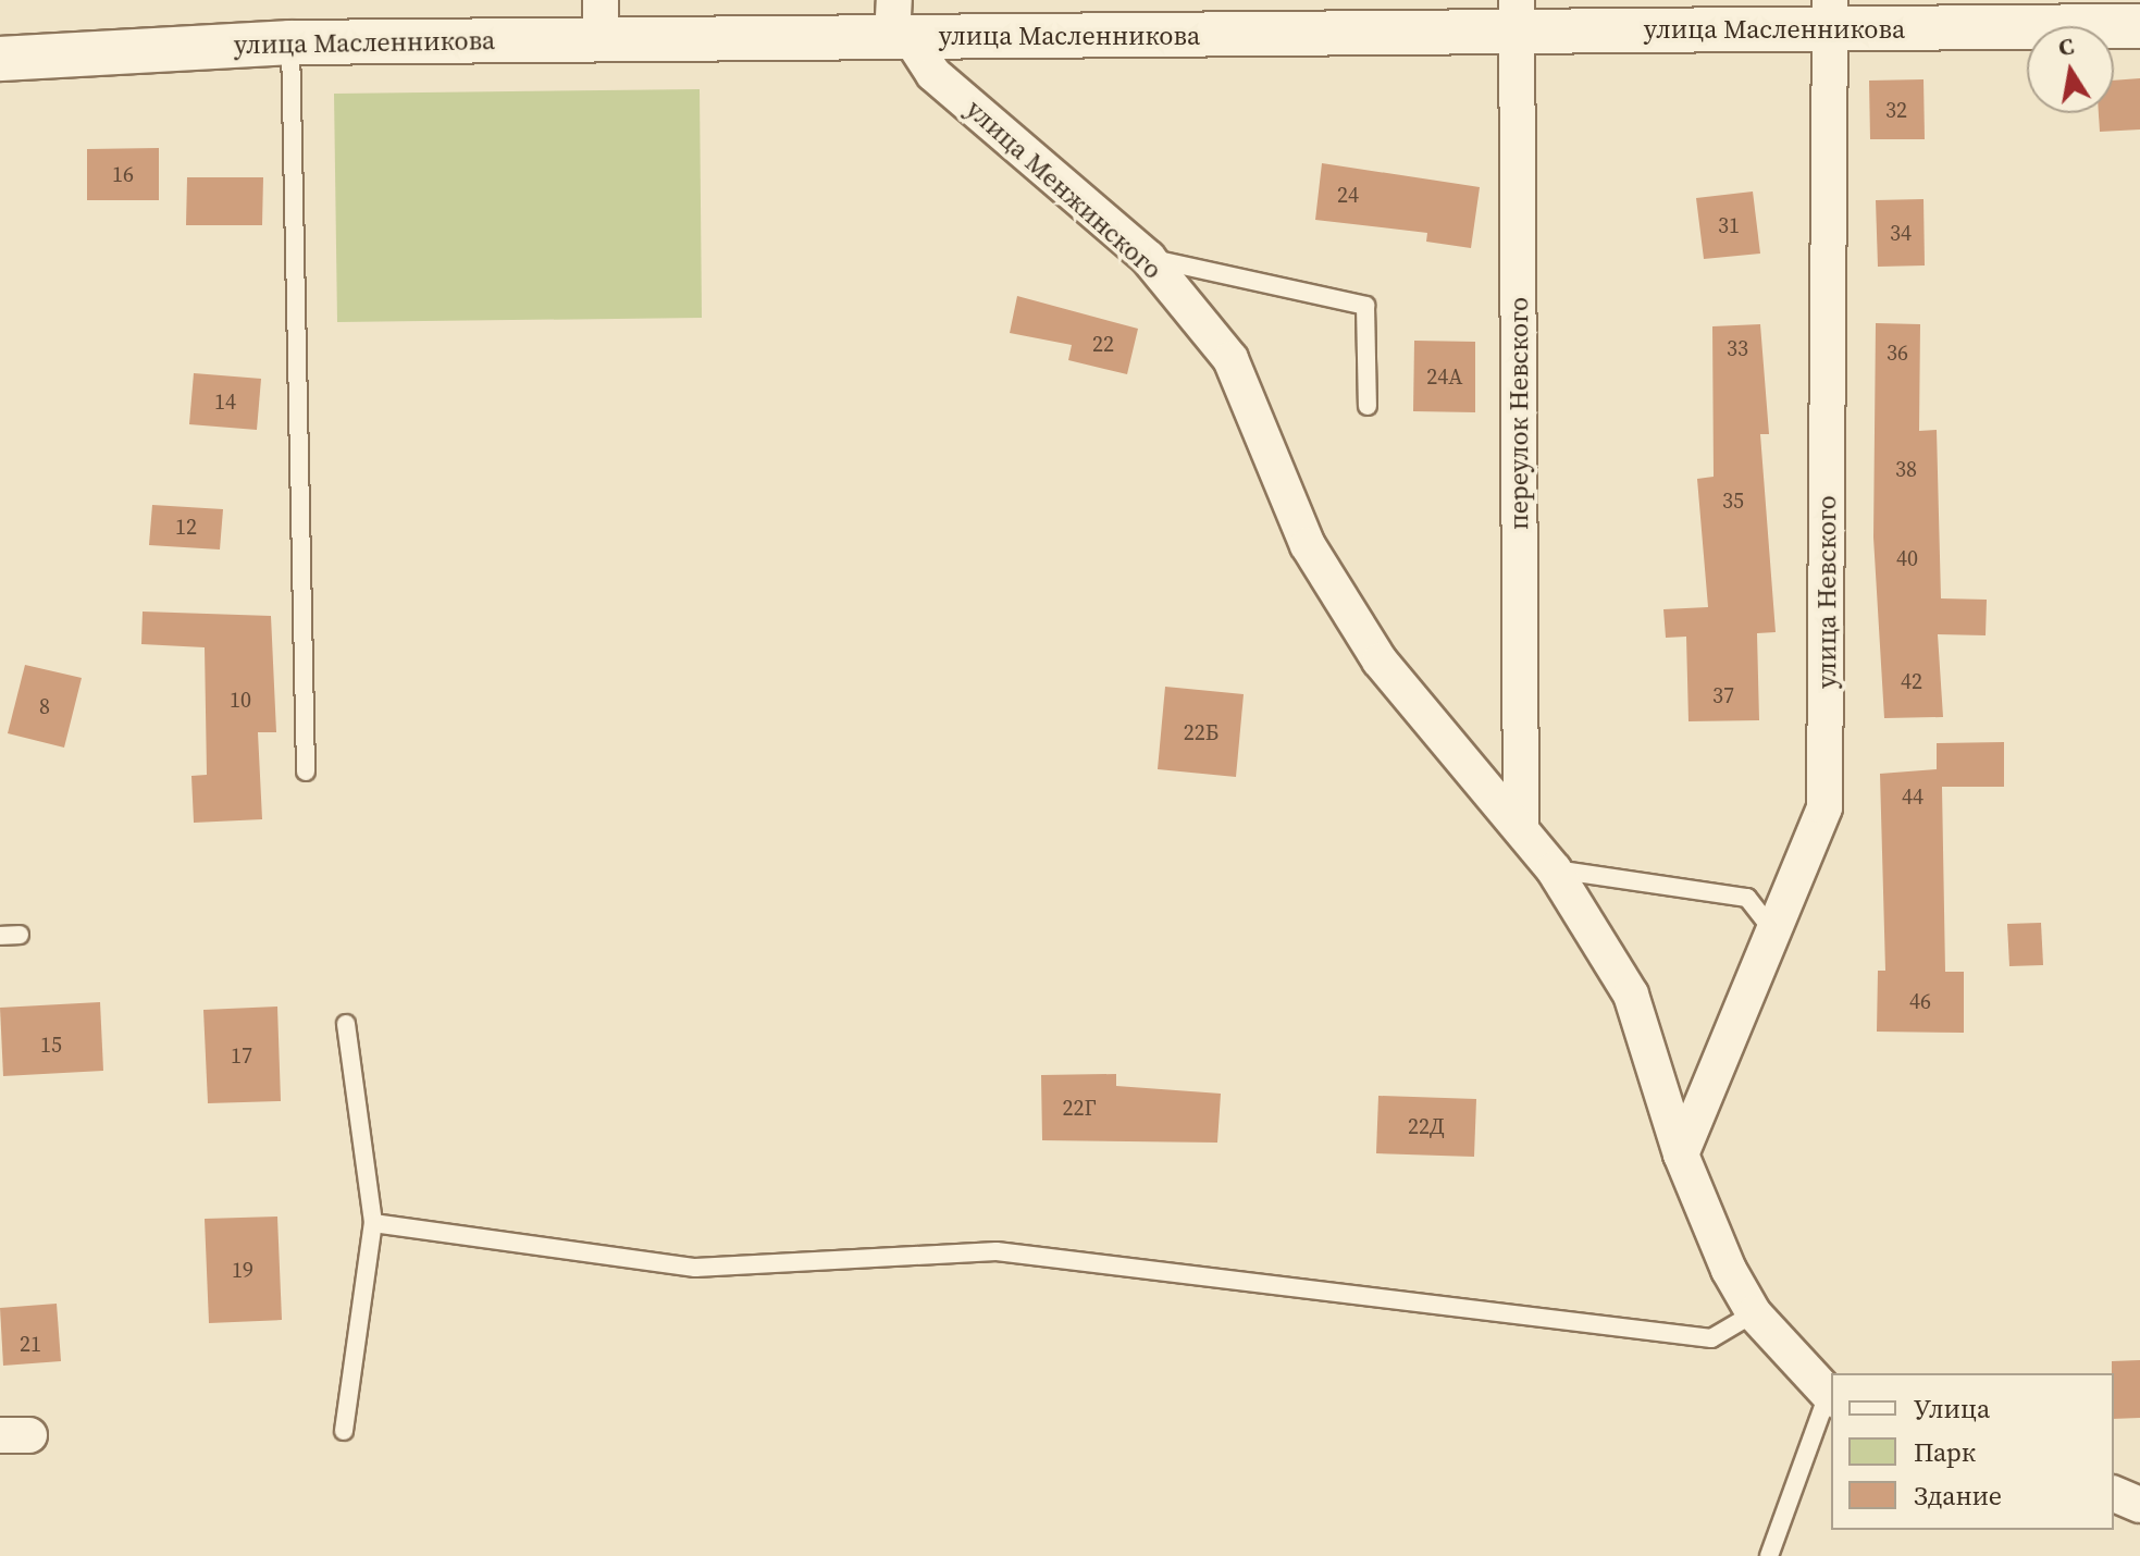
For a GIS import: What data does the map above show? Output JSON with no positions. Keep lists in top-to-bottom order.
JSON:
{
  "streets": {
    "street": [
      "улица Масленникова",
      "улица Менжинского",
      "переулок Невского",
      "улица Невского"
    ]
  },
  "crossings": [
    ["улица Масленникова", "улица Менжинского"],
    ["улица Масленникова", "переулок Невского"],
    ["улица Масленникова", "улица Невского"],
    ["улица Менжинского", "переулок Невского"],
    ["улица Менжинского", "улица Невского"]
  ],
  "house_numbers": [
    "32",
    "16",
    "24",
    "31",
    "34",
    "22",
    "33",
    "36",
    "24А",
    "14",
    "38",
    "35",
    "12",
    "40",
    "42",
    "37",
    "10",
    "8",
    "22Б",
    "44",
    "46",
    "15",
    "17",
    "22Г",
    "22Д",
    "19",
    "21"
  ],
  "legend": ["Улица", "Парк", "Здание"],
  "north": "top"
}
